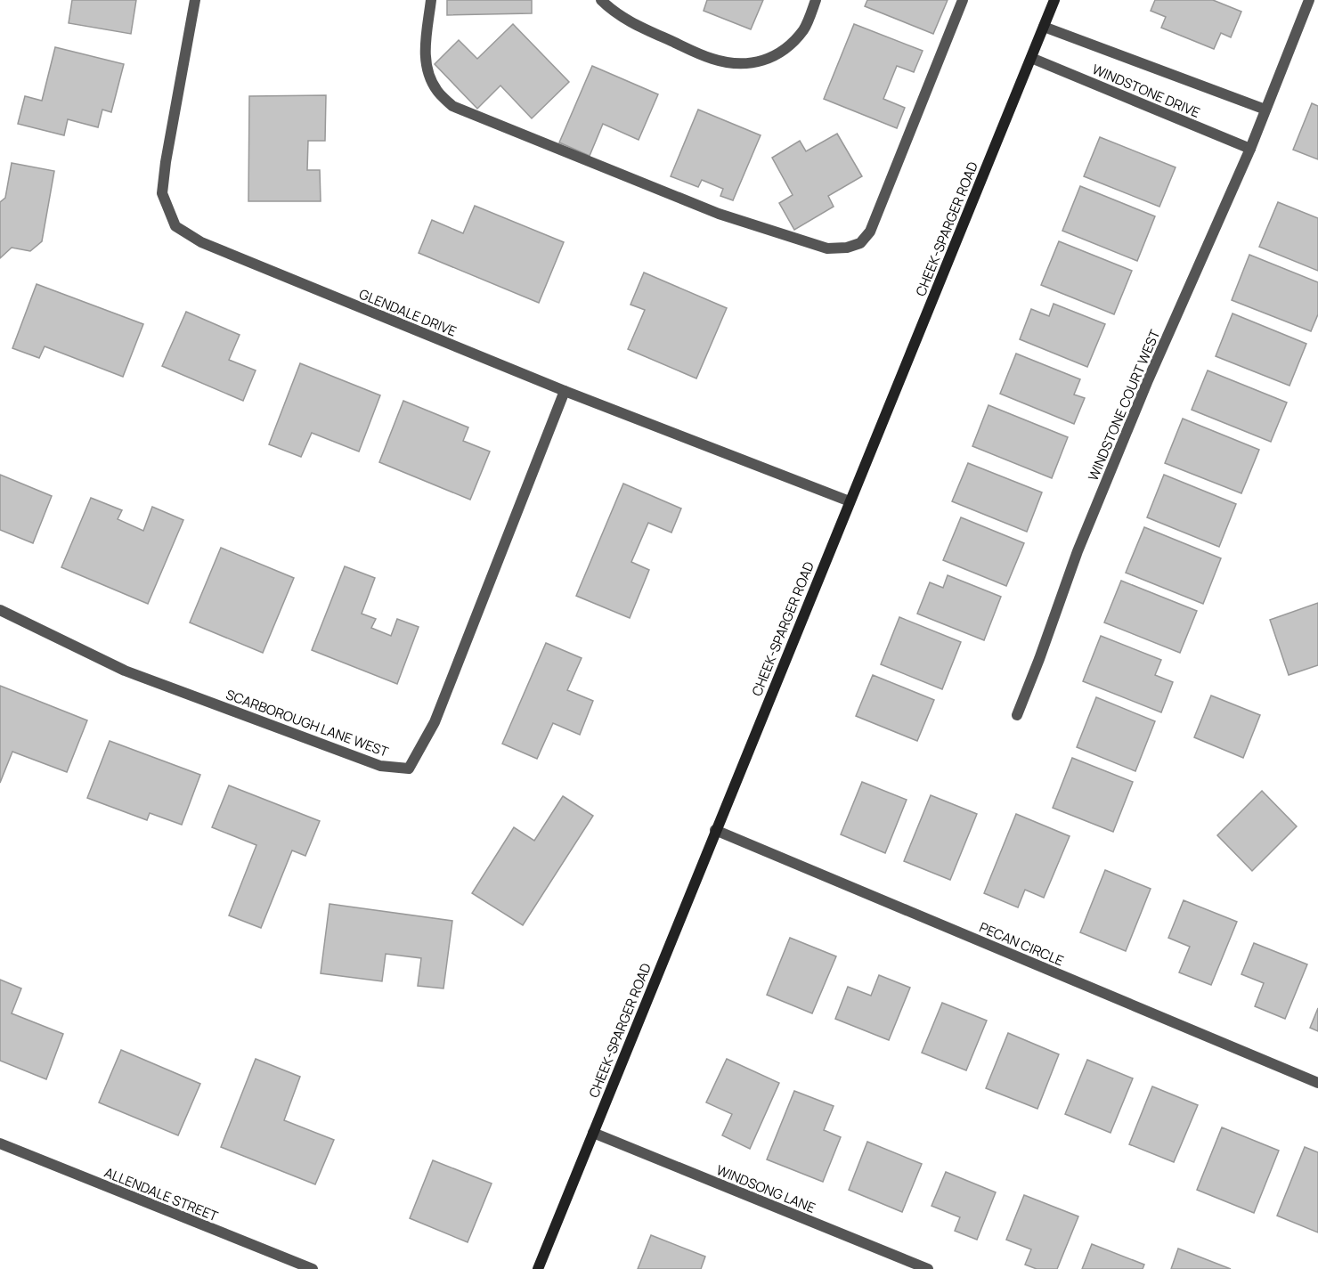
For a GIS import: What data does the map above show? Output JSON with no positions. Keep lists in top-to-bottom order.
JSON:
{
  "streets": {
    "main road": ["CHEEK-SPARGER ROAD"],
    "street": [
      "WINDSTONE DRIVE",
      "GLENDALE DRIVE",
      "WINDSTONE COURT WEST",
      "SCARBOROUGH LANE WEST",
      "PECAN CIRCLE",
      "WINDSONG LANE",
      "ALLENDALE STREET"
    ]
  },
  "crossings": [
    ["WINDSTONE DRIVE", "CHEEK-SPARGER ROAD"],
    ["WINDSTONE DRIVE", "WINDSTONE COURT WEST"],
    ["CHEEK-SPARGER ROAD", "GLENDALE DRIVE"],
    ["CHEEK-SPARGER ROAD", "PECAN CIRCLE"],
    ["CHEEK-SPARGER ROAD", "WINDSONG LANE"],
    ["GLENDALE DRIVE", "SCARBOROUGH LANE WEST"]
  ]
}
